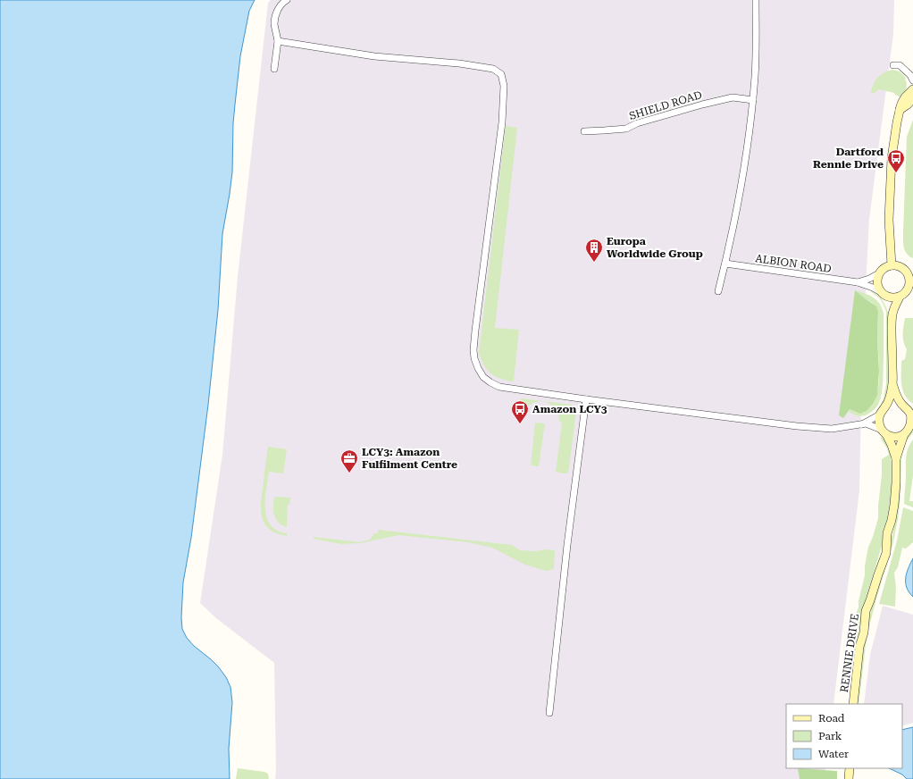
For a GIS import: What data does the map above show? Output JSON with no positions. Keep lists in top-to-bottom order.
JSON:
{
  "streets": {
    "street": ["SHIELD ROAD", "ALBION ROAD", "RENNIE DRIVE"]
  },
  "crossings": [
    ["ALBION ROAD", "RENNIE DRIVE"]
  ],
  "places": {
    "bus stop": ["Dartford Rennie Drive", "Amazon LCY3"],
    "building": ["Europa Worldwide Group"],
    "office": ["LCY3: Amazon Fulfilment Centre"]
  },
  "legend": ["Road", "Park", "Water"]
}
